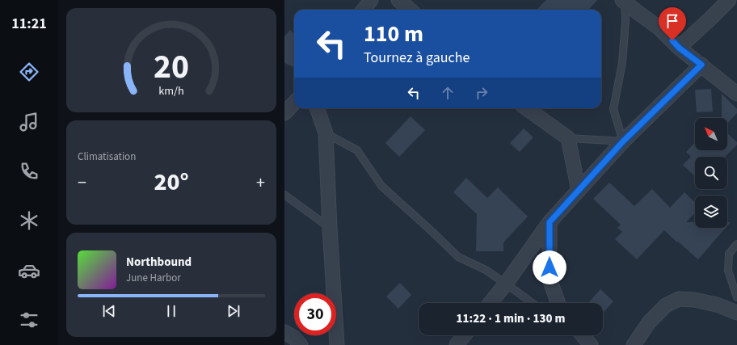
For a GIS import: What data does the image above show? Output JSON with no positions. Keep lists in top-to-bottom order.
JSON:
{
  "north": "top left",
  "page": {
    "tabs": "11:21",
    "turn": ["110 m", "Tournez à gauche"],
    "tile": "Climatisation",
    "heat": ["−", "20°", "+"],
    "song": ["Northbound", "June Harbor"],
    "limit": "30",
    "trip": "11:22 · 1 min · 130 m",
    "gauge": ["20", "km/h"]
  }
}
